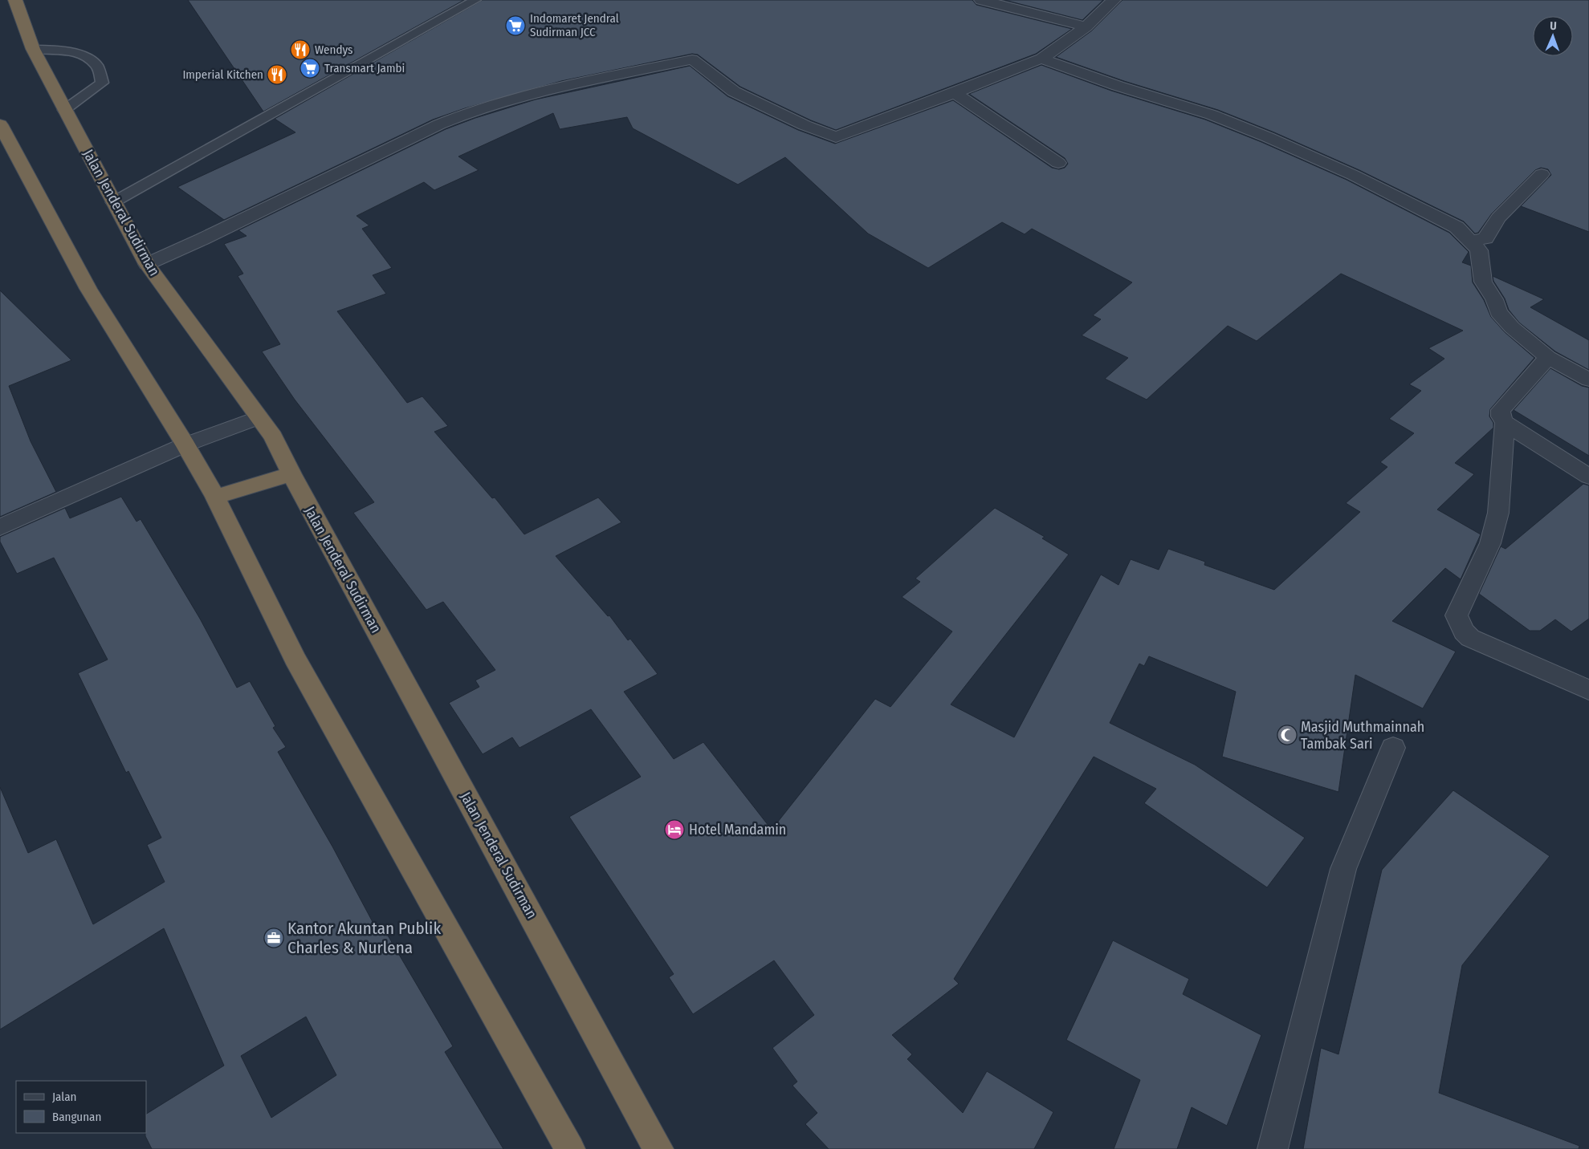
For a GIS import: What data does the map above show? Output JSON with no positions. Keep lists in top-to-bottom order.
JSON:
{
  "streets": {
    "highway": ["Jalan Jenderal Sudirman"]
  },
  "places": {
    "supermarket": ["Indomaret Jendral Sudirman JCC", "Transmart Jambi"],
    "restaurant": ["Wendys", "Imperial Kitchen"],
    "mosque": ["Masjid Muthmainnah Tambak Sari"],
    "hotel": ["Hotel Mandamin"],
    "office": ["Kantor Akuntan Publik Charles & Nurlena"]
  },
  "legend": ["Jalan", "Bangunan"],
  "north": "top"
}
